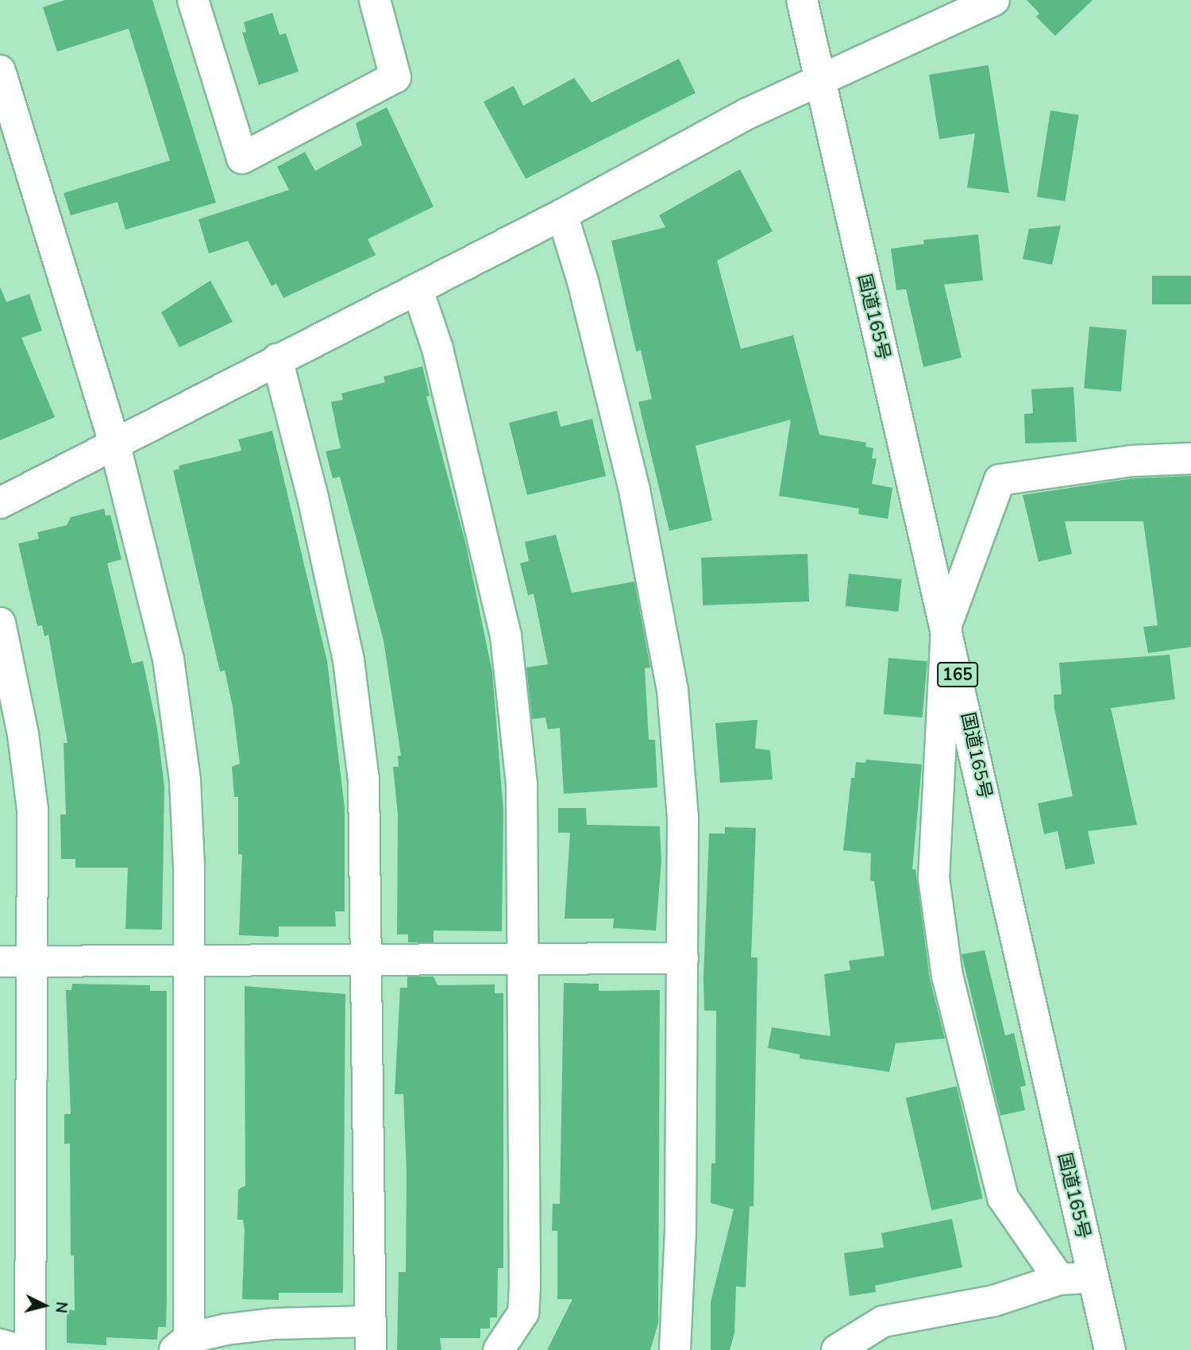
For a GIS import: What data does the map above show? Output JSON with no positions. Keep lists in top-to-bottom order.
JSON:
{
  "streets": {
    "main road": ["国道165号", "165"]
  },
  "north": "right"
}
